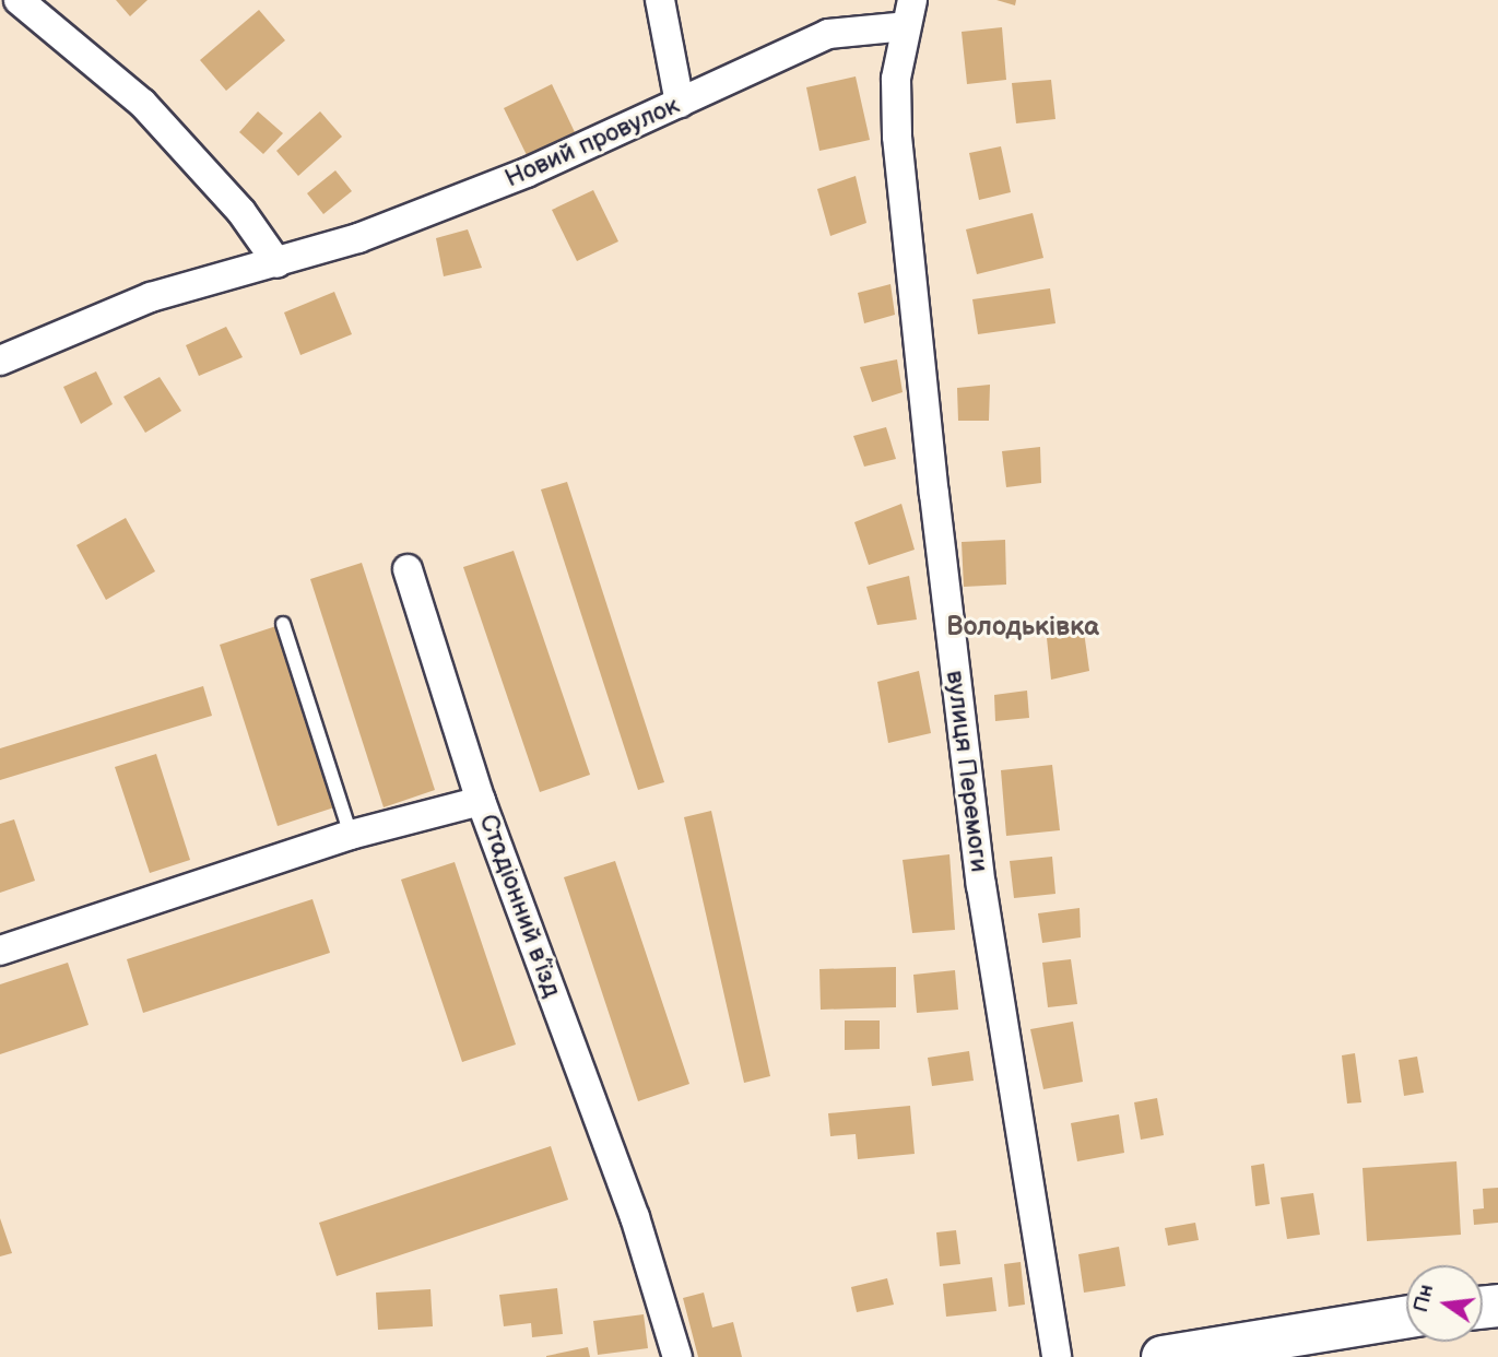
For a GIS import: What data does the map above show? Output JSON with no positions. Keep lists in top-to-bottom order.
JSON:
{
  "streets": {
    "street": ["Новий провулок", "вулиця Перемоги", "Стадіонний в’їзд"]
  },
  "crossings": [
    ["Новий провулок", "вулиця Перемоги"]
  ],
  "districts": ["Володьківка"],
  "north": "left"
}
